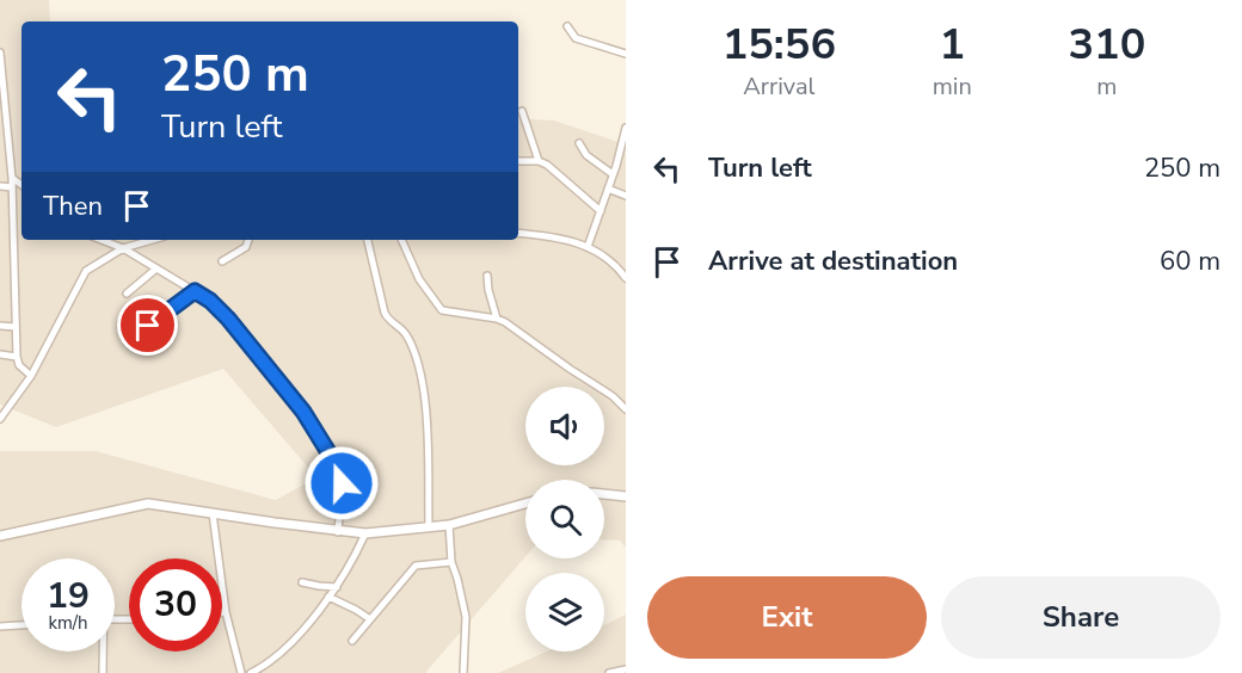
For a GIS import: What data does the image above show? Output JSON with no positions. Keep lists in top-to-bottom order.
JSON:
{
  "page": {
    "eta": [
      "15:56",
      "Arrival",
      "1",
      "min",
      "310",
      "m"
    ],
    "turn": ["250 m", "Turn left"],
    "list": [
      {
        "name": "Turn left",
        "value": "250 m"
      },
      {
        "name": "Arrive at destination",
        "value": "60 m"
      }
    ],
    "then": "Then",
    "speed": "19 km/h",
    "limit": "30",
    "buttons": ["Exit", "Share"]
  }
}
